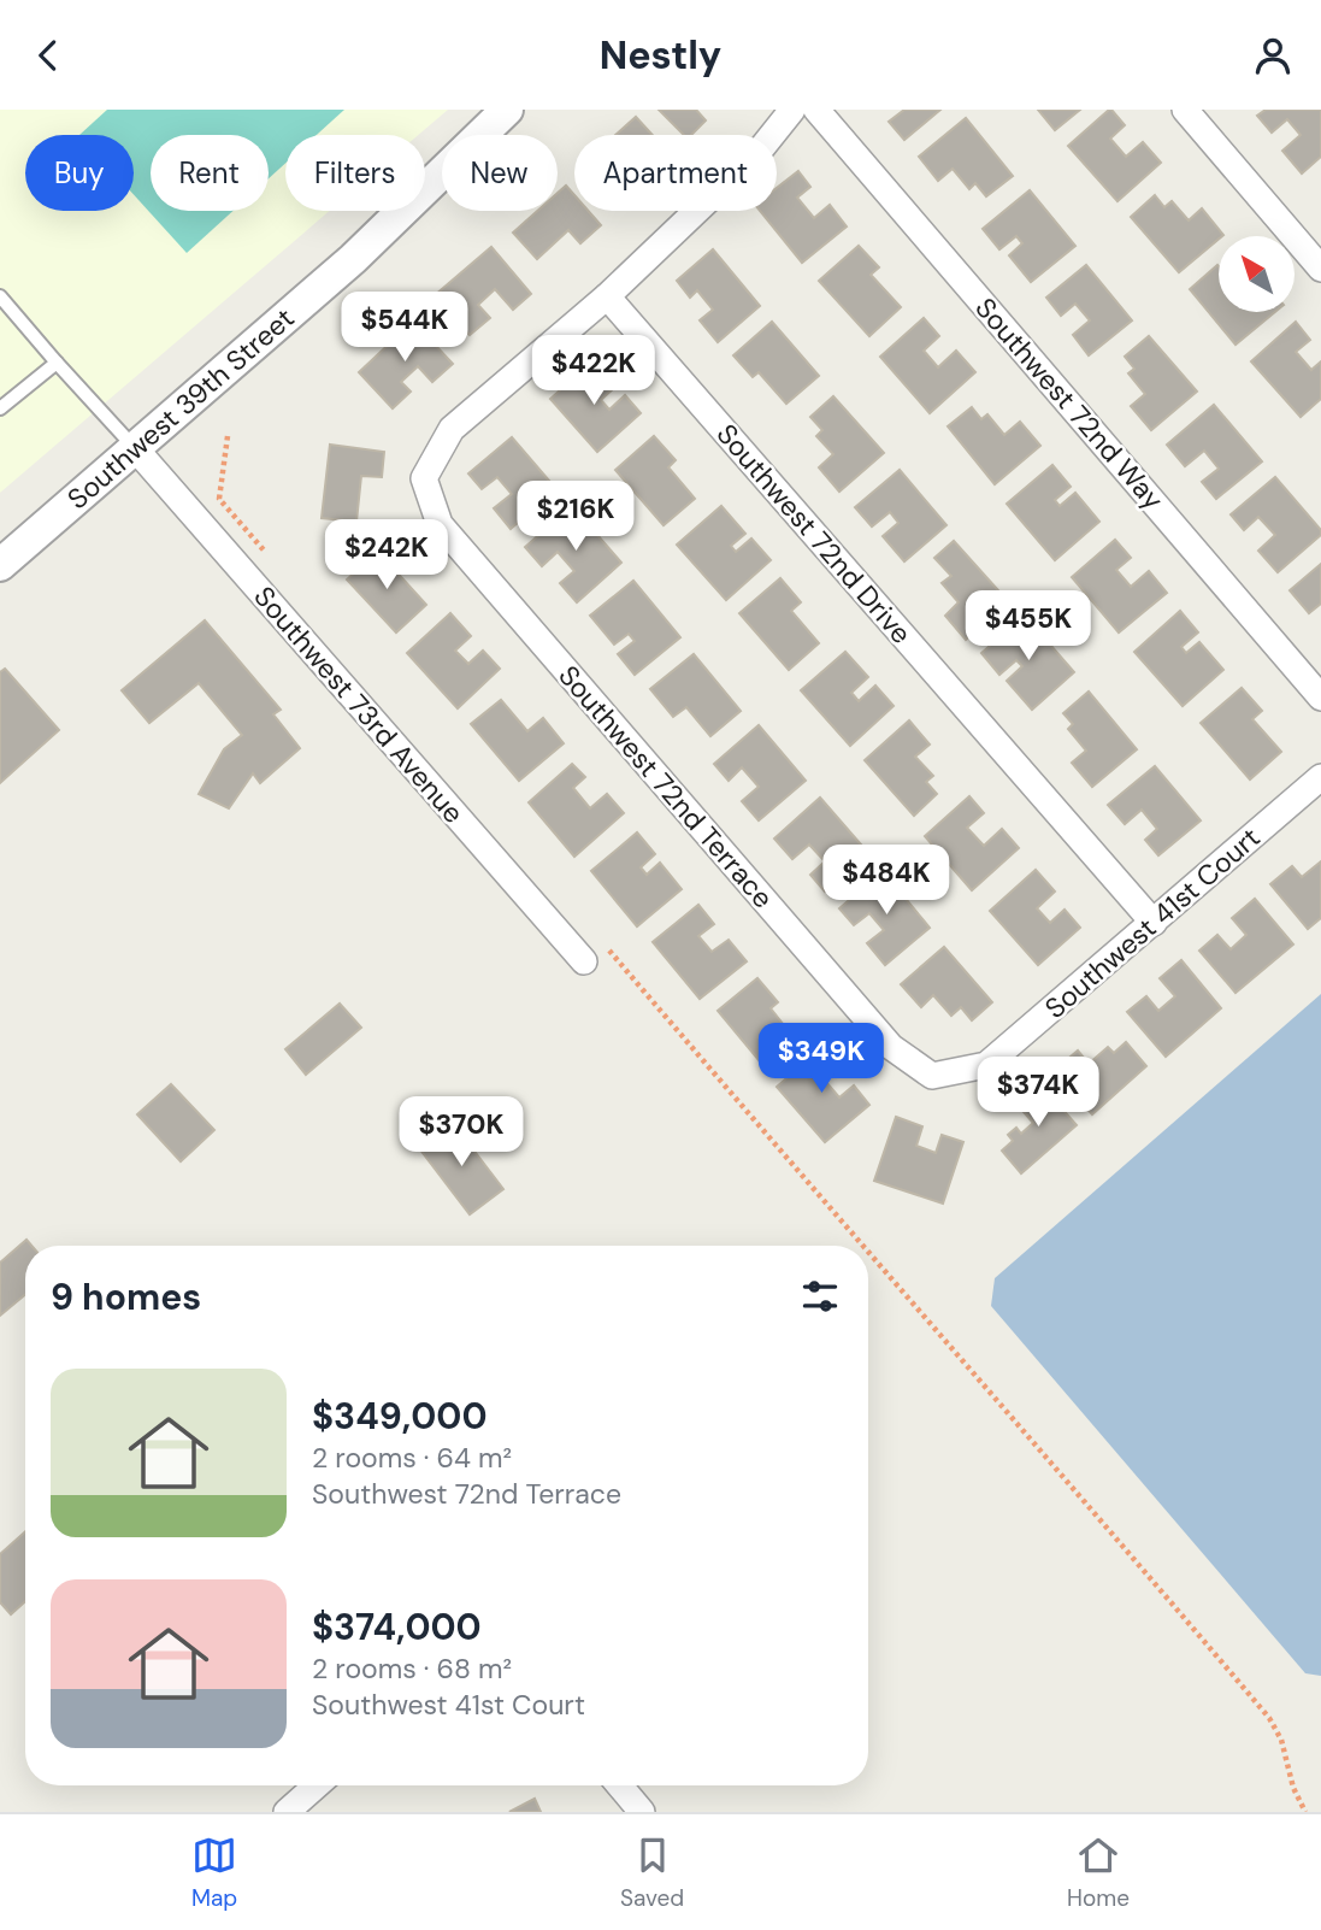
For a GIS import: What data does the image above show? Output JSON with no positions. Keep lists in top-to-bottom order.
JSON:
{
  "streets": {
    "street": [
      "Southwest 72nd Way",
      "Southwest 39th Street",
      "Southwest 72nd Drive",
      "Southwest 73rd Avenue",
      "Southwest 72nd Terrace",
      "Southwest 41st Court"
    ]
  },
  "crossings": [
    ["Southwest 39th Street", "Southwest 73rd Avenue"],
    ["Southwest 72nd Drive", "Southwest 72nd Terrace"],
    ["Southwest 72nd Drive", "Southwest 41st Court"],
    ["Southwest 72nd Terrace", "Southwest 41st Court"]
  ],
  "north": "top left",
  "page": {
    "header": "Nestly",
    "chip": [
      "Buy",
      "Rent",
      "Filters",
      "New",
      "Apartment"
    ],
    "price": [
      "$544K",
      "$422K",
      "$216K",
      "$242K",
      "$455K",
      "$484K",
      "$349K",
      "$374K",
      "$370K"
    ],
    "heading": "9 homes",
    "list": [
      {
        "name": "$349,000",
        "note": "2 rooms · 64 m² · Southwest 72nd Terrace"
      },
      {
        "name": "$374,000",
        "note": "2 rooms · 68 m² · Southwest 41st Court"
      }
    ],
    "tabs": ["Map", "Saved", "Home"]
  }
}
